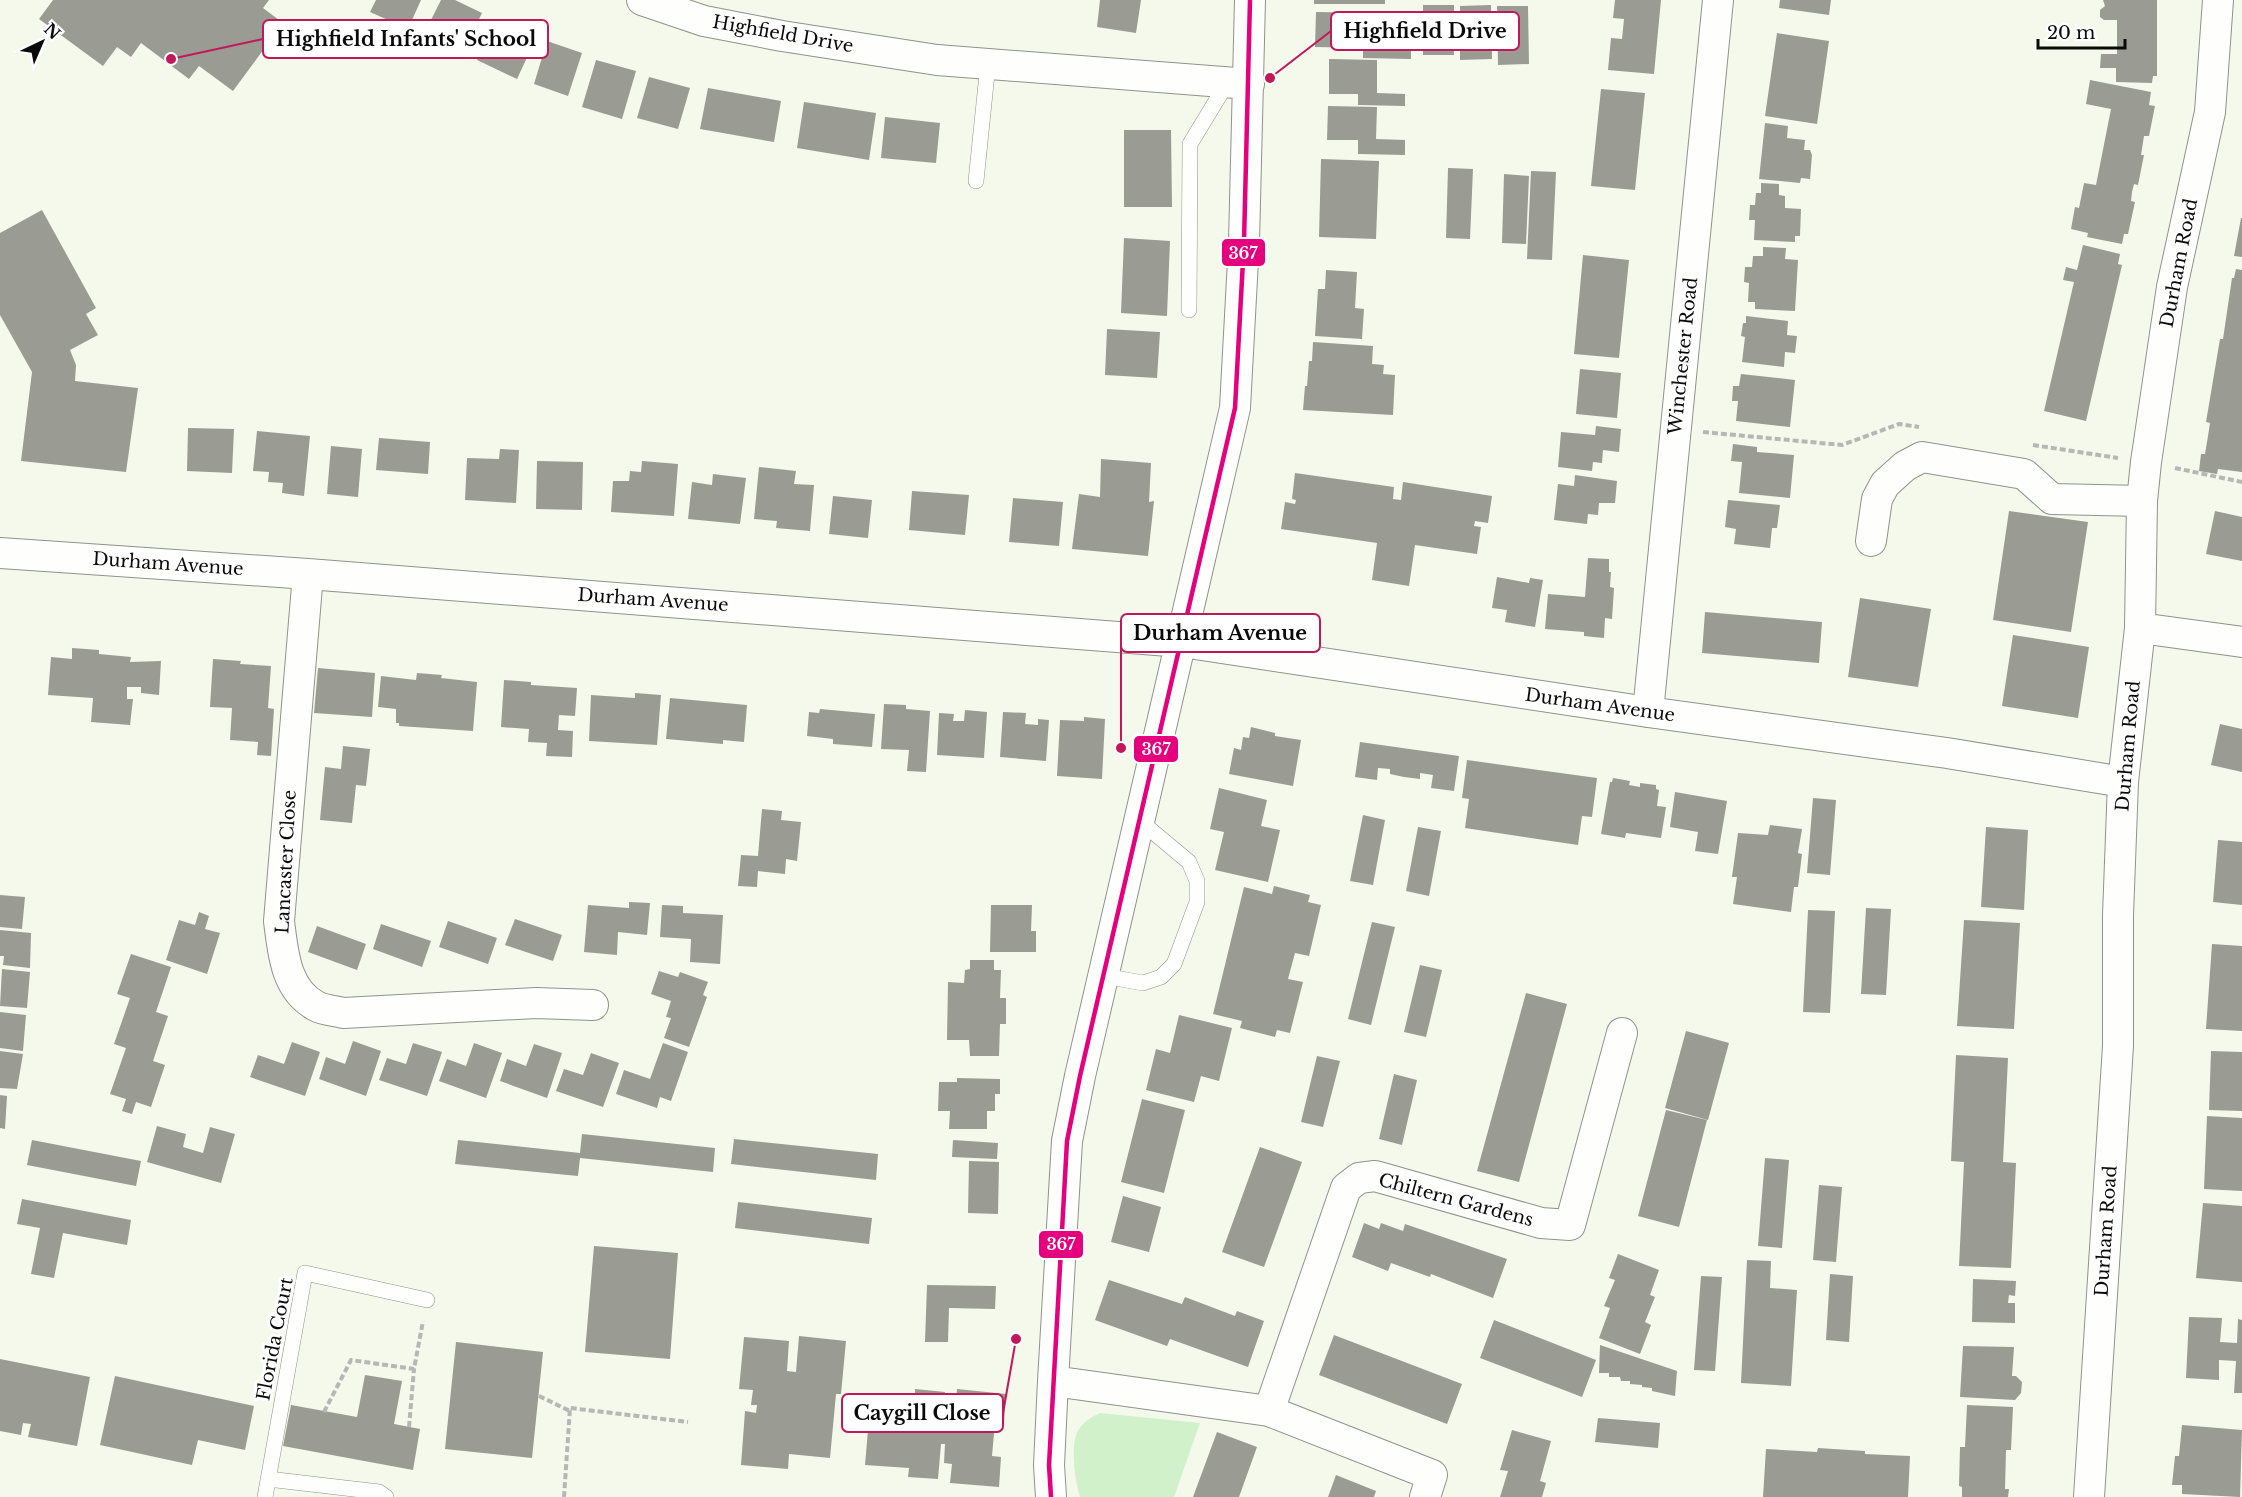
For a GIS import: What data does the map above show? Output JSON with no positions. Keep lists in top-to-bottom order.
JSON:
{
  "streets": {
    "street": [
      "Highfield Drive",
      "Durham Road",
      "Winchester Road",
      "Durham Avenue",
      "Lancaster Close",
      "Chiltern Gardens"
    ],
    "lane": ["Florida Court"]
  },
  "crossings": [
    ["Durham Road", "Durham Avenue"],
    ["Winchester Road", "Durham Avenue"],
    ["Durham Avenue", "Lancaster Close"]
  ],
  "places": [
    "Highfield Infants' School",
    "Highfield Drive",
    "Durham Avenue",
    "Caygill Close"
  ],
  "lines": ["transit line 367"],
  "scale_bar": "20 m",
  "north": "top right"
}
